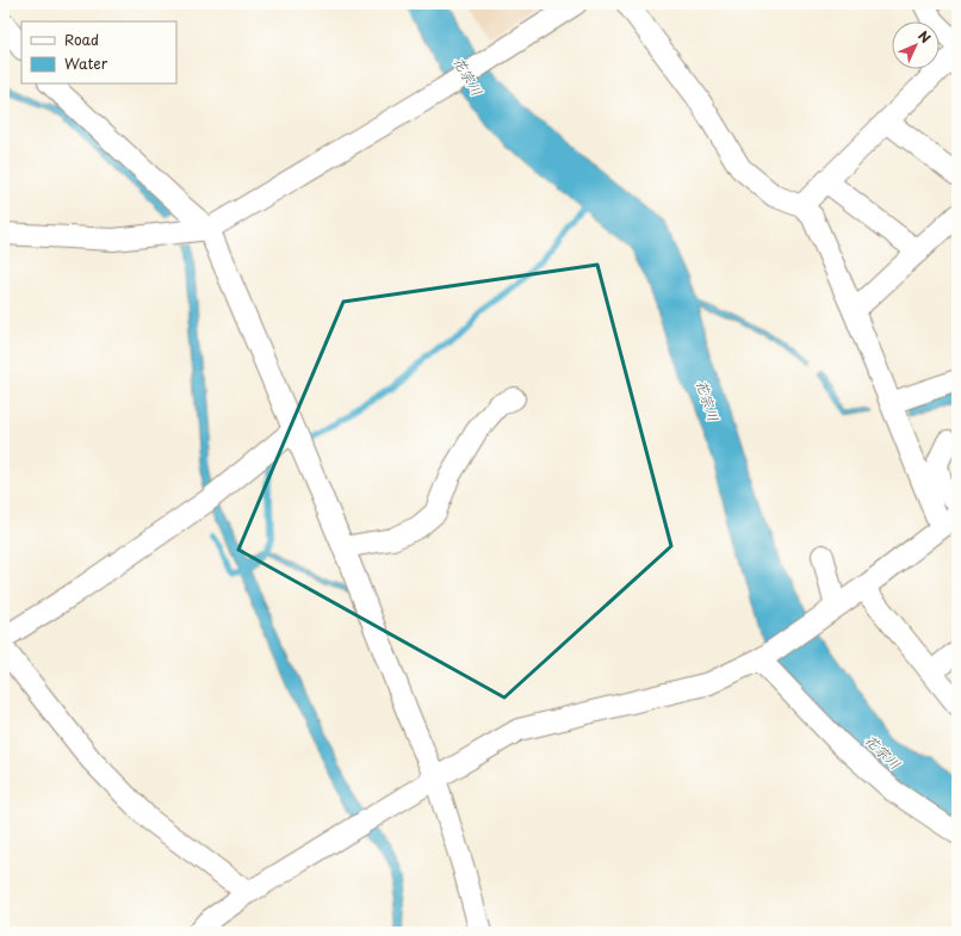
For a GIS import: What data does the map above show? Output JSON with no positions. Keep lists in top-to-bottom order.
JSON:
{
  "water": ["花宗川"],
  "legend": ["Road", "Water"],
  "north": "top right"
}
